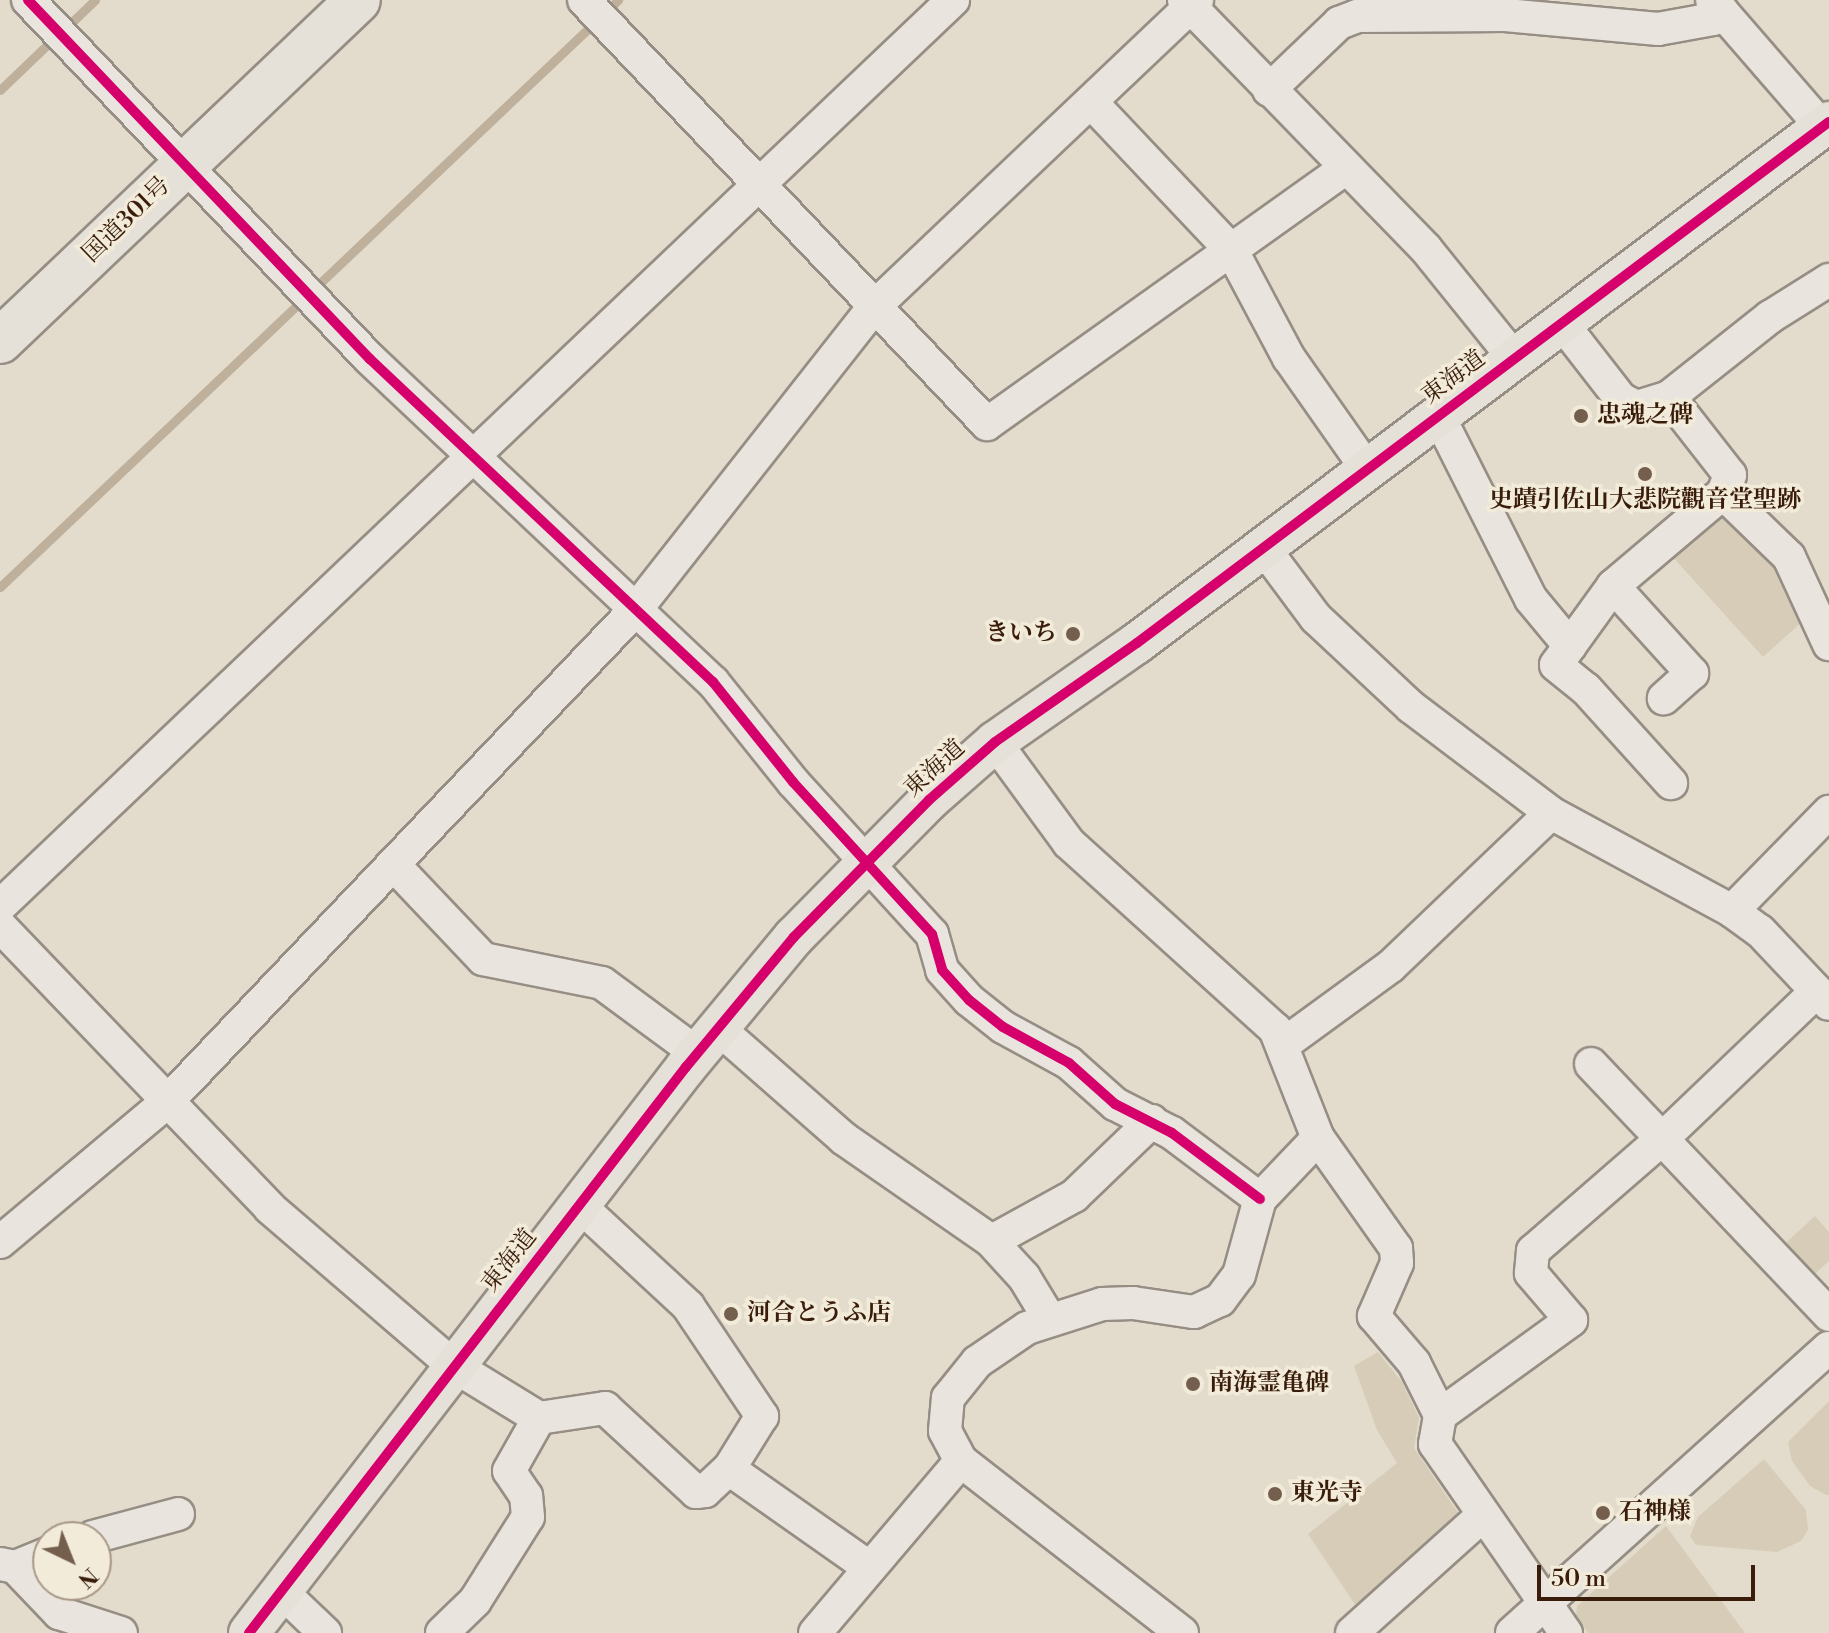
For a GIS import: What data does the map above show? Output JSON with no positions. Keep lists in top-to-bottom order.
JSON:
{
  "streets": {
    "highway": ["国道301号"],
    "main road": ["東海道"]
  },
  "places": [
    "忠魂之碑",
    "史蹟引佐山大悲院觀音堂聖跡",
    "きいち",
    "河合とうふ店",
    "南海霊亀碑",
    "東光寺",
    "石神様"
  ],
  "scale_bar": "50 m",
  "north": "bottom right"
}
